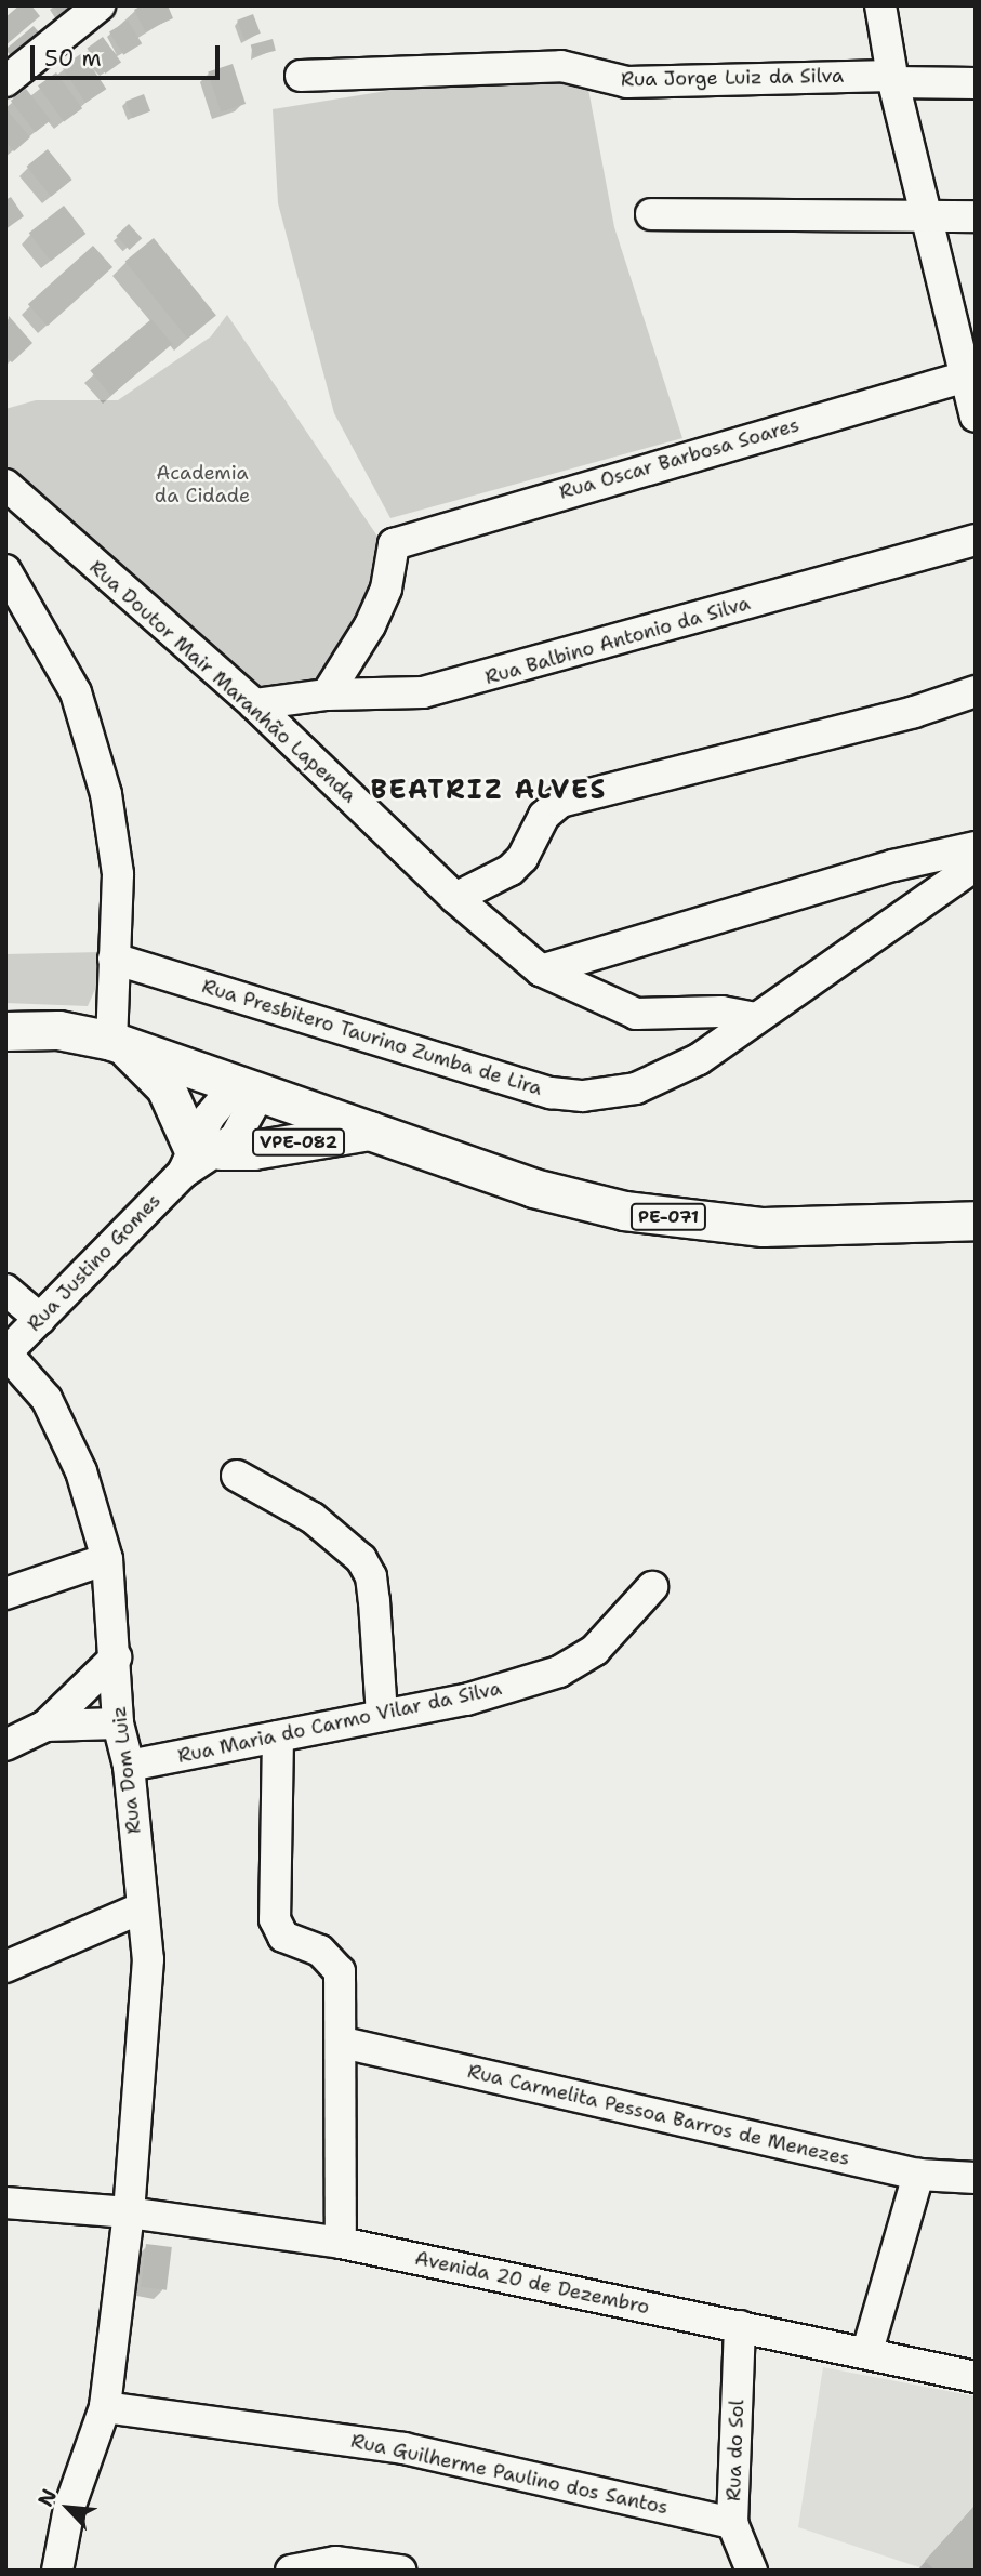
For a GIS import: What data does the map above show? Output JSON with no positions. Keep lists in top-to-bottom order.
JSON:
{
  "streets": {
    "main road": ["VPE-082", "PE-071"],
    "street": [
      "Rua Jorge Luiz da Silva",
      "Rua Oscar Barbosa Soares",
      "Rua Balbino Antonio da Silva",
      "Rua Doutor Mair Maranhão Lapenda",
      "Rua Presbitero Taurino Zumba de Lira",
      "Rua Justino Gomes",
      "Rua Maria do Carmo Vilar da Silva",
      "Rua Dom Luiz",
      "Rua Carmelita Pessoa Barros de Menezes",
      "Avenida 20 de Dezembro",
      "Rua do Sol",
      "Rua Guilherme Paulino dos Santos"
    ]
  },
  "crossings": [
    ["Rua Oscar Barbosa Soares", "Rua Balbino Antonio da Silva"],
    ["Rua Balbino Antonio da Silva", "Rua Doutor Mair Maranhão Lapenda"],
    ["Rua Doutor Mair Maranhão Lapenda", "Rua Presbitero Taurino Zumba de Lira"],
    ["VPE-082", "PE-071"],
    ["VPE-082", "Rua Justino Gomes"],
    ["PE-071", "Rua Justino Gomes"],
    ["Rua Justino Gomes", "Rua Dom Luiz"],
    ["Rua Maria do Carmo Vilar da Silva", "Rua Dom Luiz"],
    ["Rua Dom Luiz", "Avenida 20 de Dezembro"],
    ["Rua Dom Luiz", "Rua Guilherme Paulino dos Santos"],
    ["Avenida 20 de Dezembro", "Rua do Sol"],
    ["Rua do Sol", "Rua Guilherme Paulino dos Santos"]
  ],
  "districts": ["BEATRIZ ALVES"],
  "parks": ["Academia da Cidade"],
  "scale_bar": "50 m",
  "north": "top left"
}
